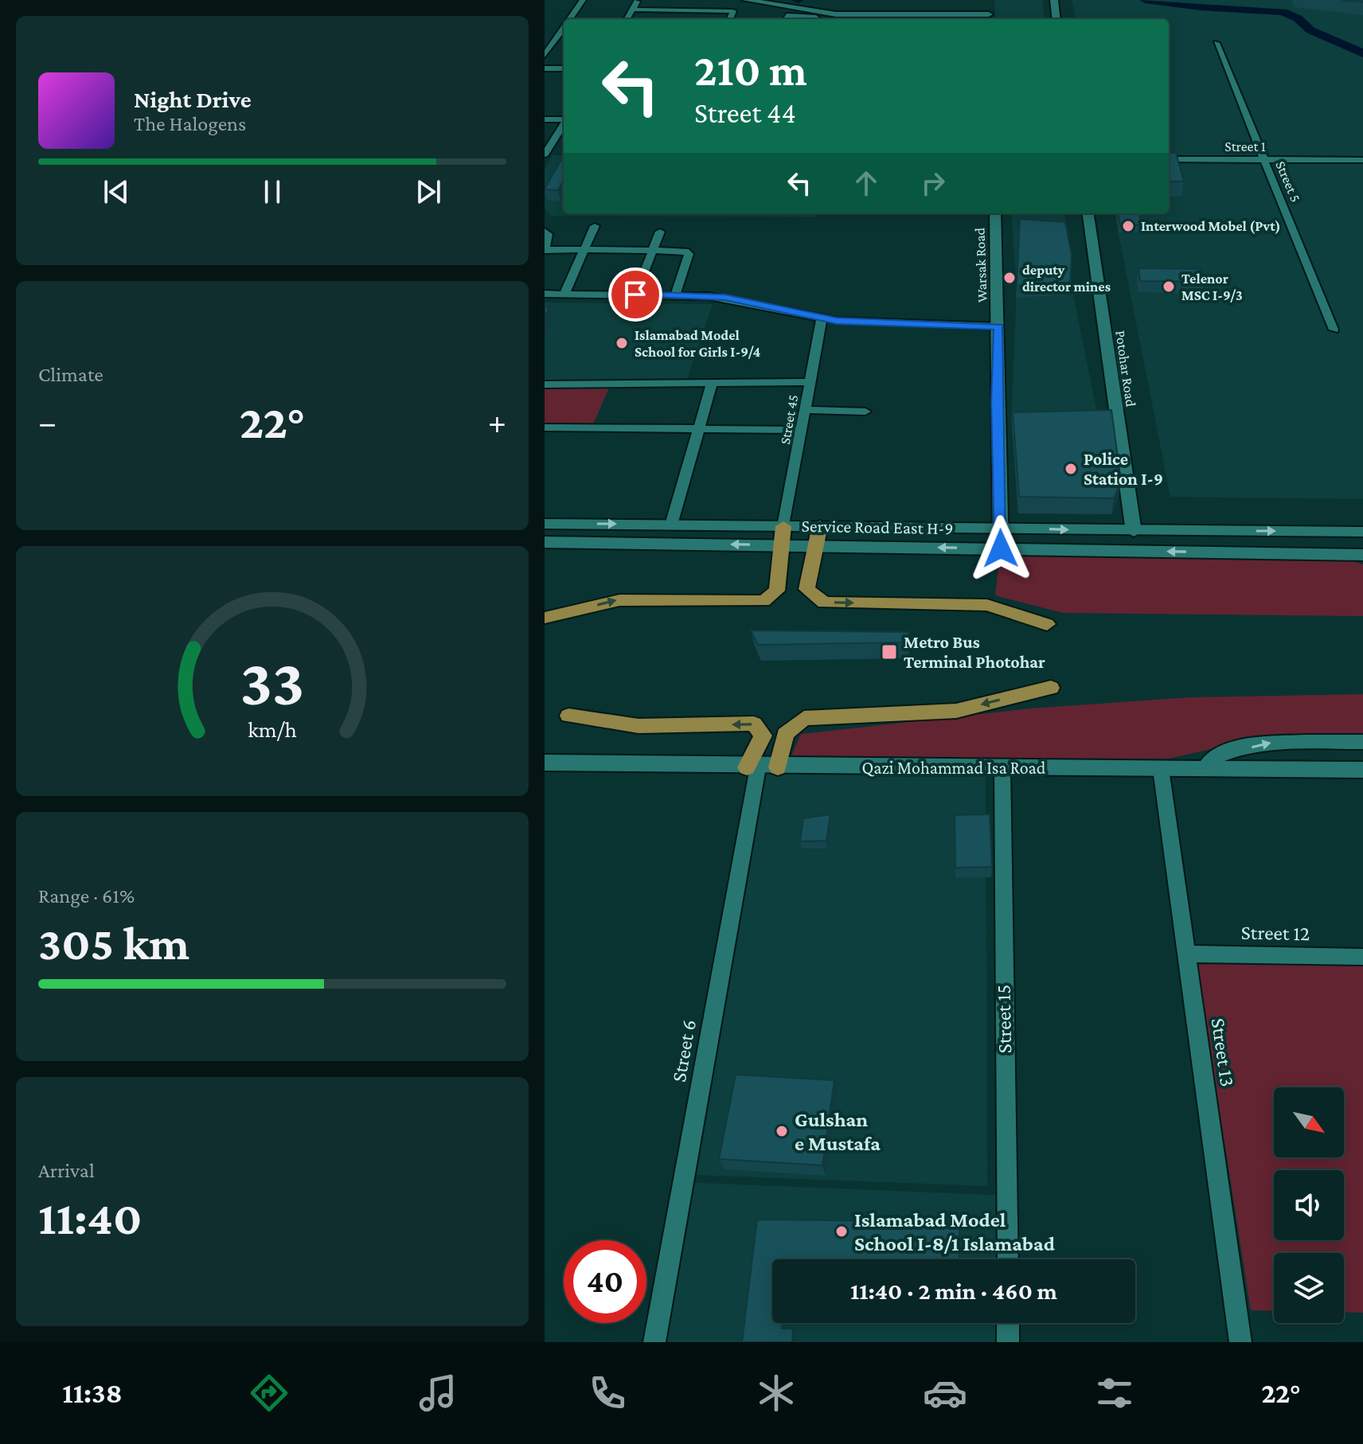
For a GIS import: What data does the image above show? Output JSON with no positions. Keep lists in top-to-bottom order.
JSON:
{
  "streets": {
    "street": [
      "Street 1",
      "Street 5",
      "Warsak Road",
      "Potohar Road",
      "Street 45",
      "Service Road East H-9",
      "Qazi Mohammad Isa Road",
      "Street 12",
      "Street 15",
      "Street 6",
      "Street 13"
    ]
  },
  "crossings": [
    ["Street 1", "Street 5"],
    ["Warsak Road", "Service Road East H-9"],
    ["Potohar Road", "Service Road East H-9"],
    ["Street 45", "Service Road East H-9"],
    ["Qazi Mohammad Isa Road", "Street 15"],
    ["Qazi Mohammad Isa Road", "Street 6"],
    ["Qazi Mohammad Isa Road", "Street 13"],
    ["Street 12", "Street 13"]
  ],
  "places": {
    "other": [
      "Interwood Mobel (Pvt)",
      "deputy director mines",
      "Telenor MSC I-9/3",
      "Islamabad Model School for Girls I-9/4",
      "Police Station I-9",
      "Gulshan e Mustafa",
      "Islamabad Model School I-8/1 Islamabad"
    ],
    "transit": ["Metro Bus Terminal Photohar"]
  },
  "north": "bottom right",
  "page": {
    "turn": ["210 m", "Street 44"],
    "song": ["Night Drive", "The Halogens"],
    "tile": [
      "Climate",
      ["Range · 61%", "305 km"],
      ["Arrival", "11:40"]
    ],
    "heat": ["−", "22°", "+"],
    "limit": "40",
    "trip": "11:40 · 2 min · 460 m",
    "tabs": ["11:38", "22°"],
    "gauge": ["33", "km/h"]
  }
}
